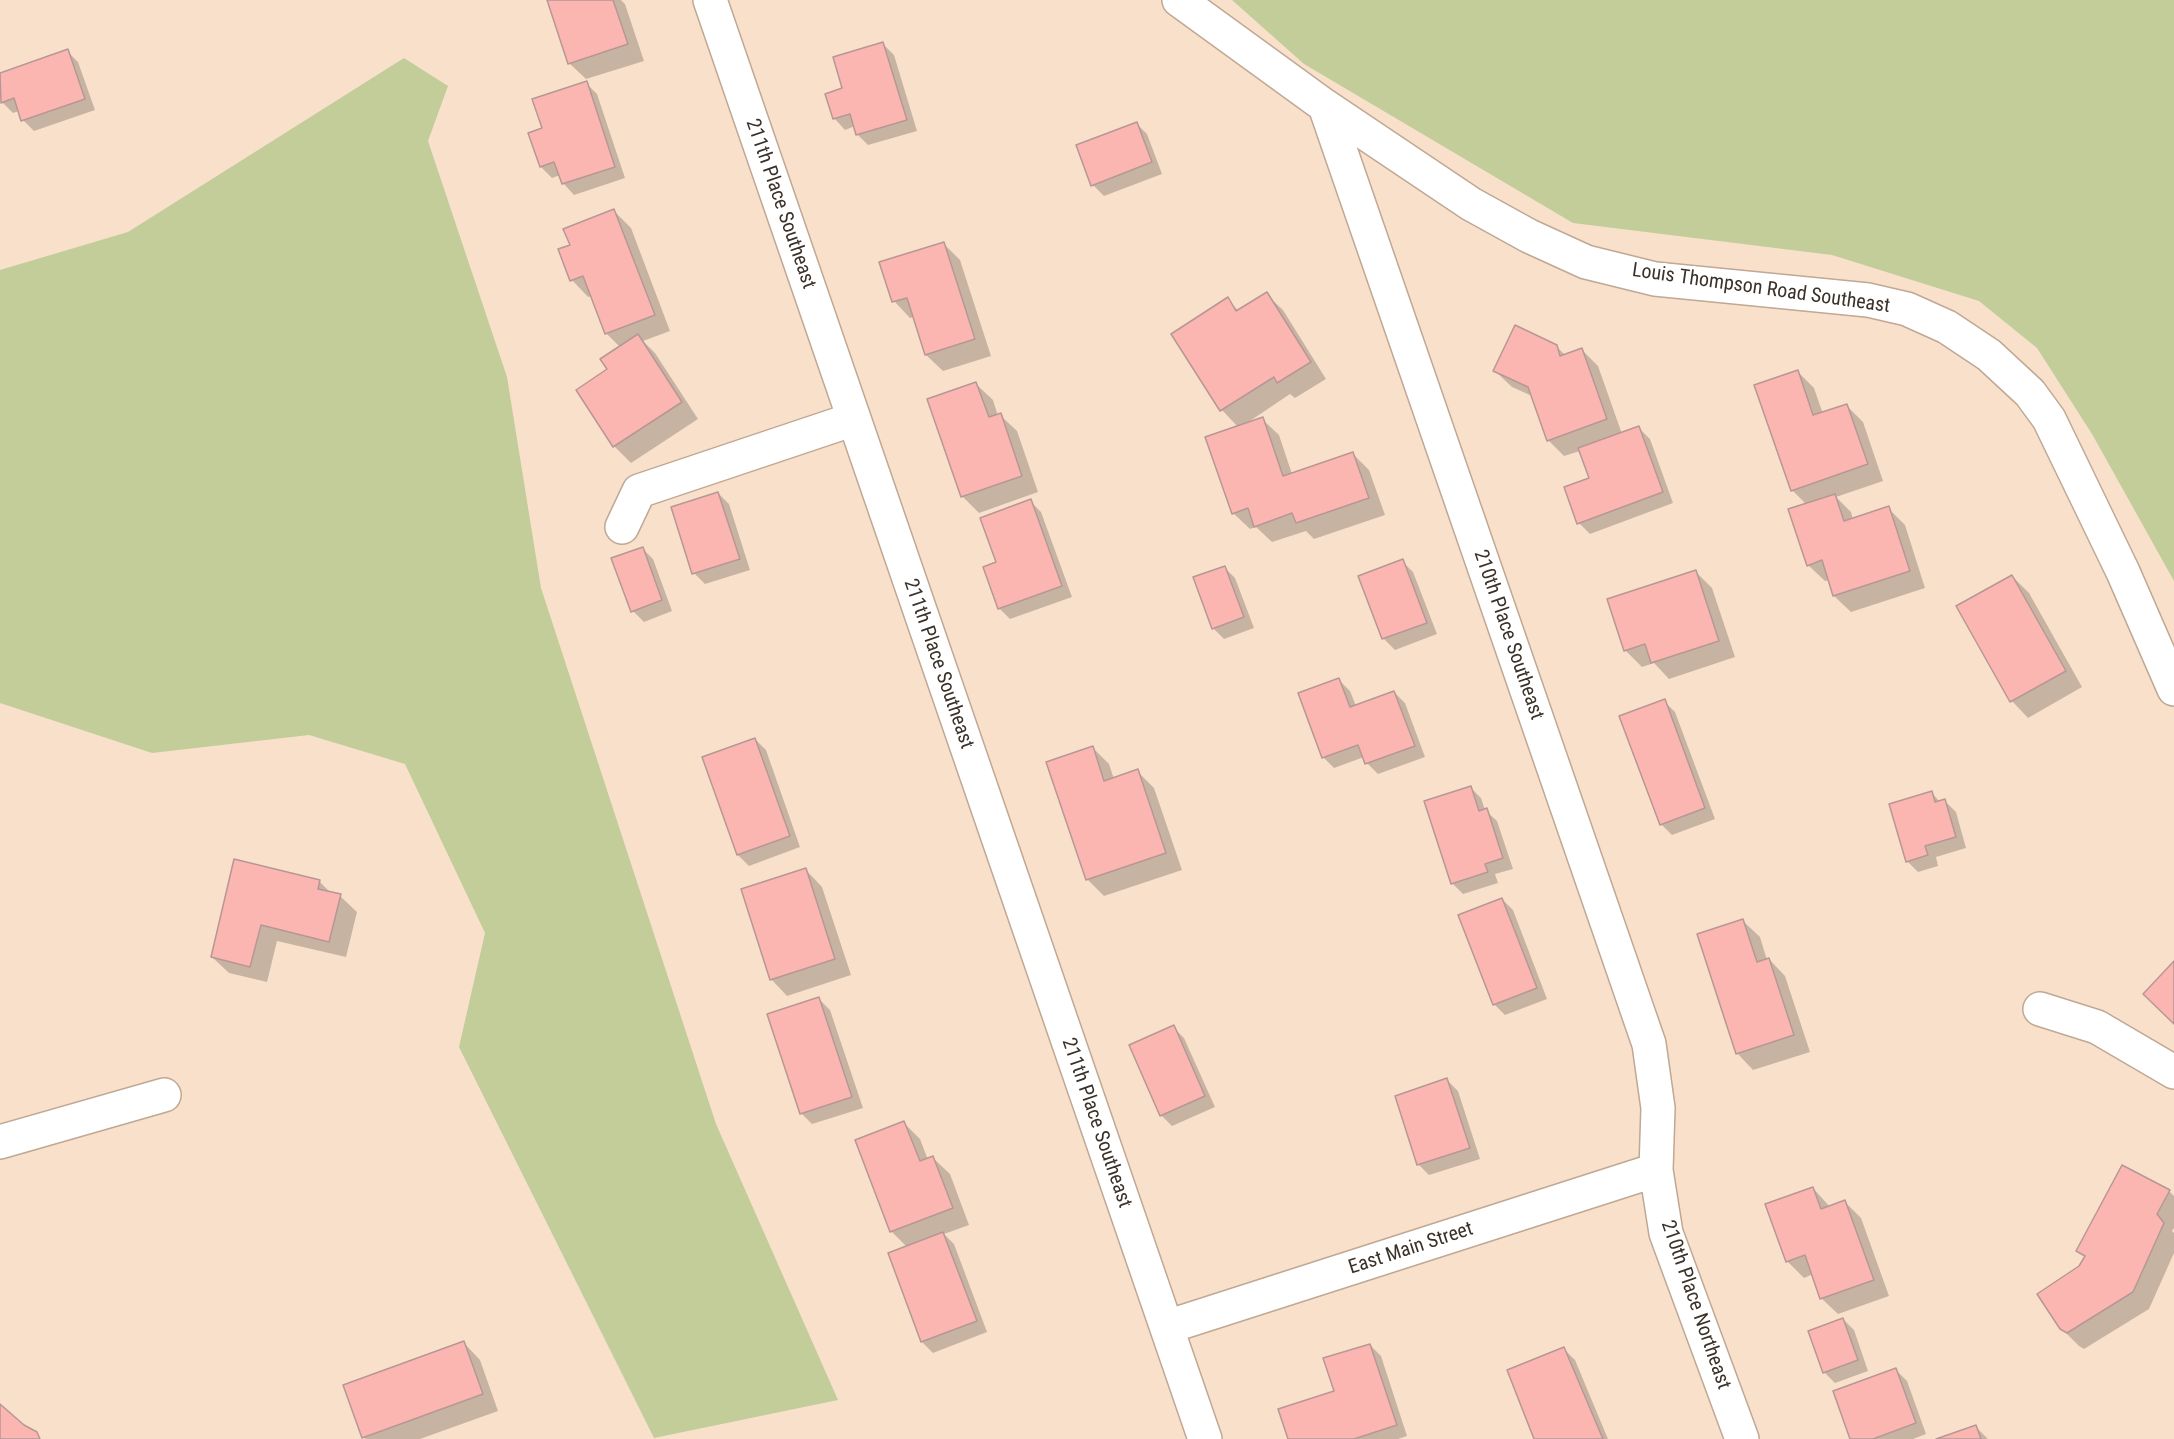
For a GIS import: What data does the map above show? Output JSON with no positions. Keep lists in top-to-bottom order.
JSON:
{
  "streets": {
    "street": [
      "211th Place Southeast",
      "Louis Thompson Road Southeast",
      "210th Place Southeast",
      "East Main Street",
      "210th Place Northeast"
    ]
  },
  "crossings": [
    ["211th Place Southeast", "East Main Street"],
    ["Louis Thompson Road Southeast", "210th Place Southeast"],
    ["210th Place Southeast", "East Main Street"],
    ["210th Place Southeast", "210th Place Northeast"],
    ["East Main Street", "210th Place Northeast"]
  ]
}
